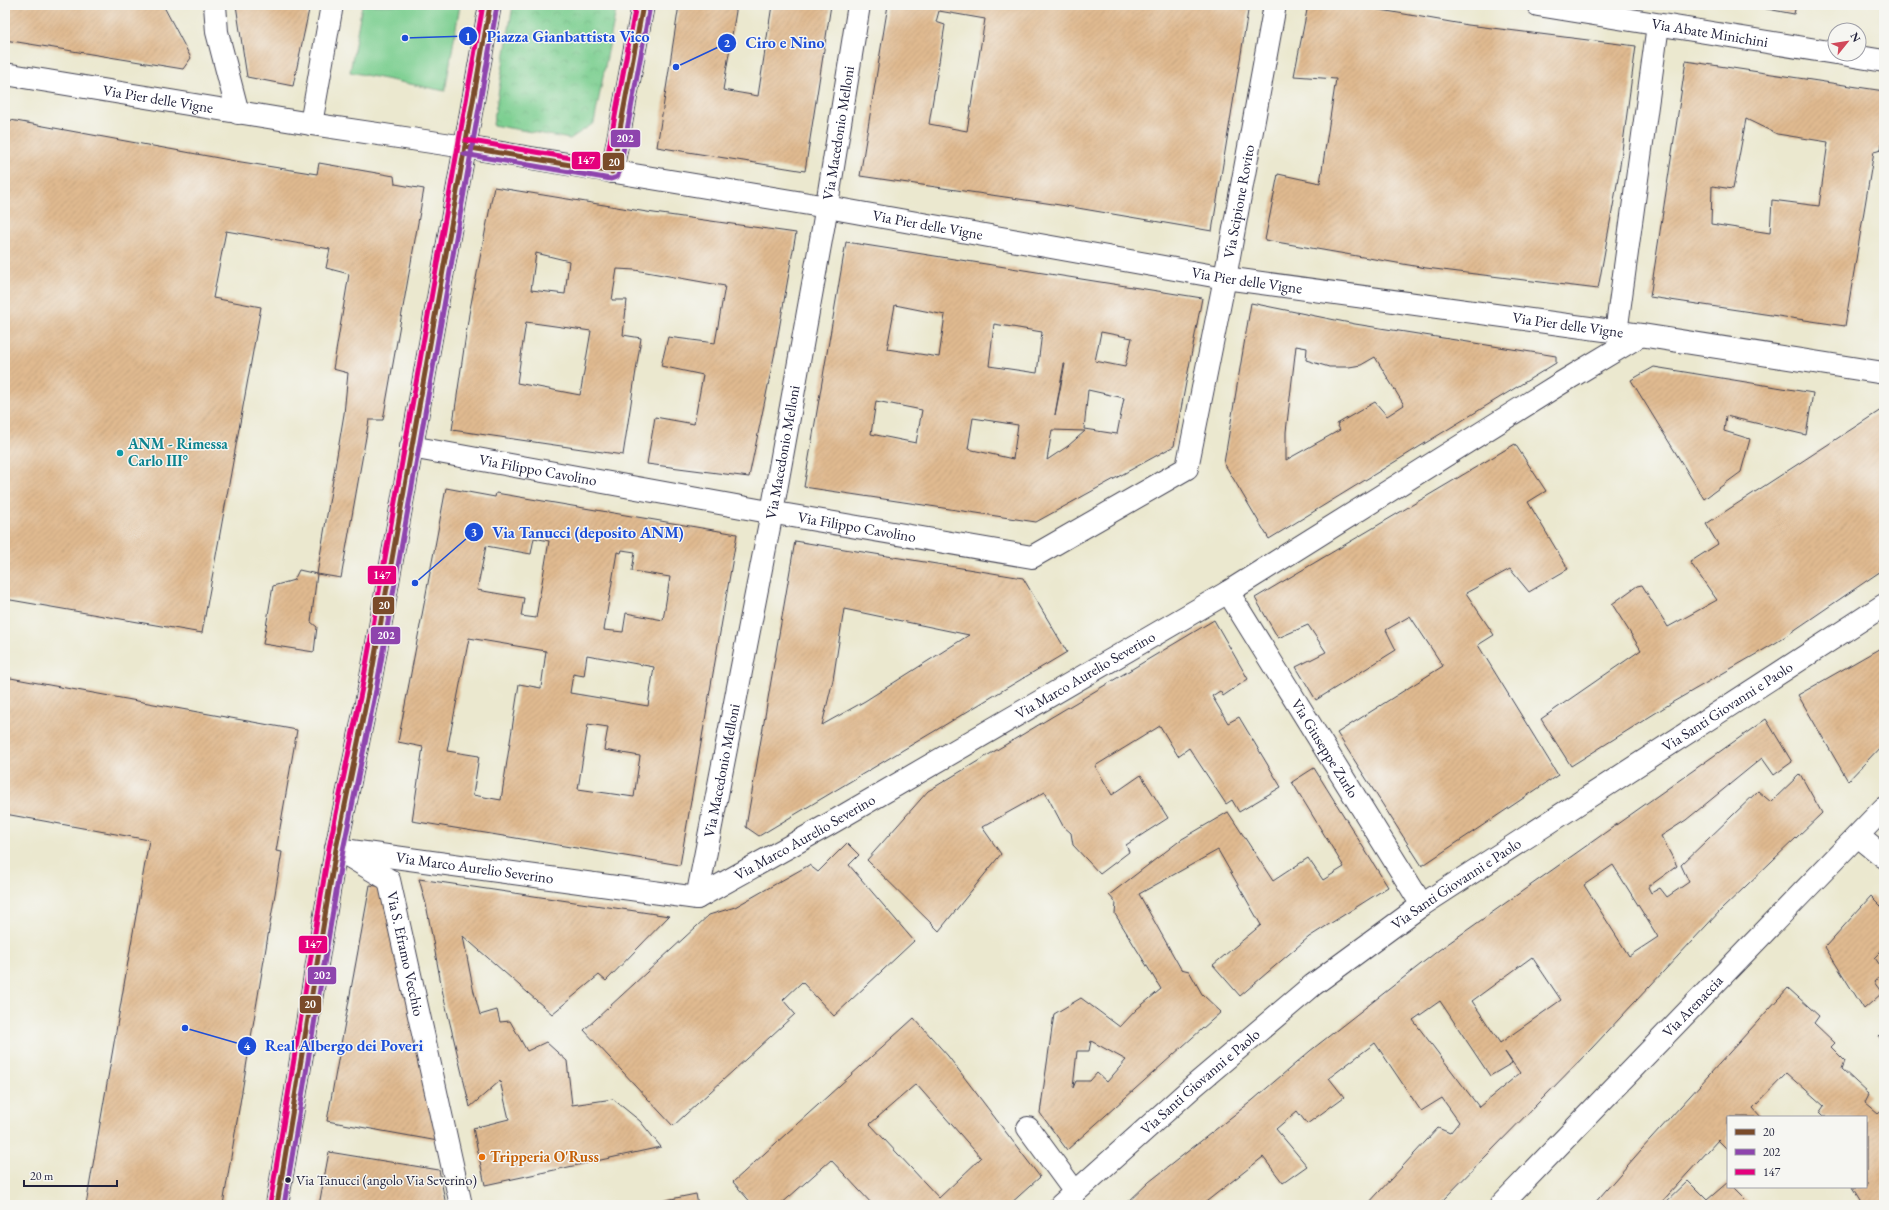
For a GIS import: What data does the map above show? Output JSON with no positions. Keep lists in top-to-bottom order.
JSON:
{
  "streets": {
    "street": [
      "Via Abate Minichini",
      "Via Pier delle Vigne",
      "Via Macedonio Melloni",
      "Via Scipione Rovito",
      "Via Filippo Cavolino",
      "Via Marco Aurelio Severino",
      "Via Santi Giovanni e Paolo",
      "Via Giuseppe Zurlo",
      "Via S. Eframo Vecchio",
      "Via Arenaccia"
    ]
  },
  "crossings": [
    ["Via Pier delle Vigne", "Via Macedonio Melloni"],
    ["Via Pier delle Vigne", "Via Scipione Rovito"],
    ["Via Pier delle Vigne", "Via Marco Aurelio Severino"],
    ["Via Macedonio Melloni", "Via Filippo Cavolino"],
    ["Via Macedonio Melloni", "Via Marco Aurelio Severino"],
    ["Via Scipione Rovito", "Via Filippo Cavolino"],
    ["Via Marco Aurelio Severino", "Via Giuseppe Zurlo"],
    ["Via Marco Aurelio Severino", "Via S. Eframo Vecchio"],
    ["Via Santi Giovanni e Paolo", "Via Giuseppe Zurlo"]
  ],
  "places": [
    "Piazza Gianbattista Vico",
    "Ciro e Nino",
    "ANM - Rimessa Carlo III°",
    "Via Tanucci (deposito ANM)",
    "Real Albergo dei Poveri",
    "Tripperia O'Russ",
    "Via Tanucci (angolo Via Severino)"
  ],
  "lines": ["transit line 20", "transit line 147", "transit line 202"],
  "legend": ["20", "202", "147"],
  "scale_bar": "20 m",
  "north": "top right"
}
